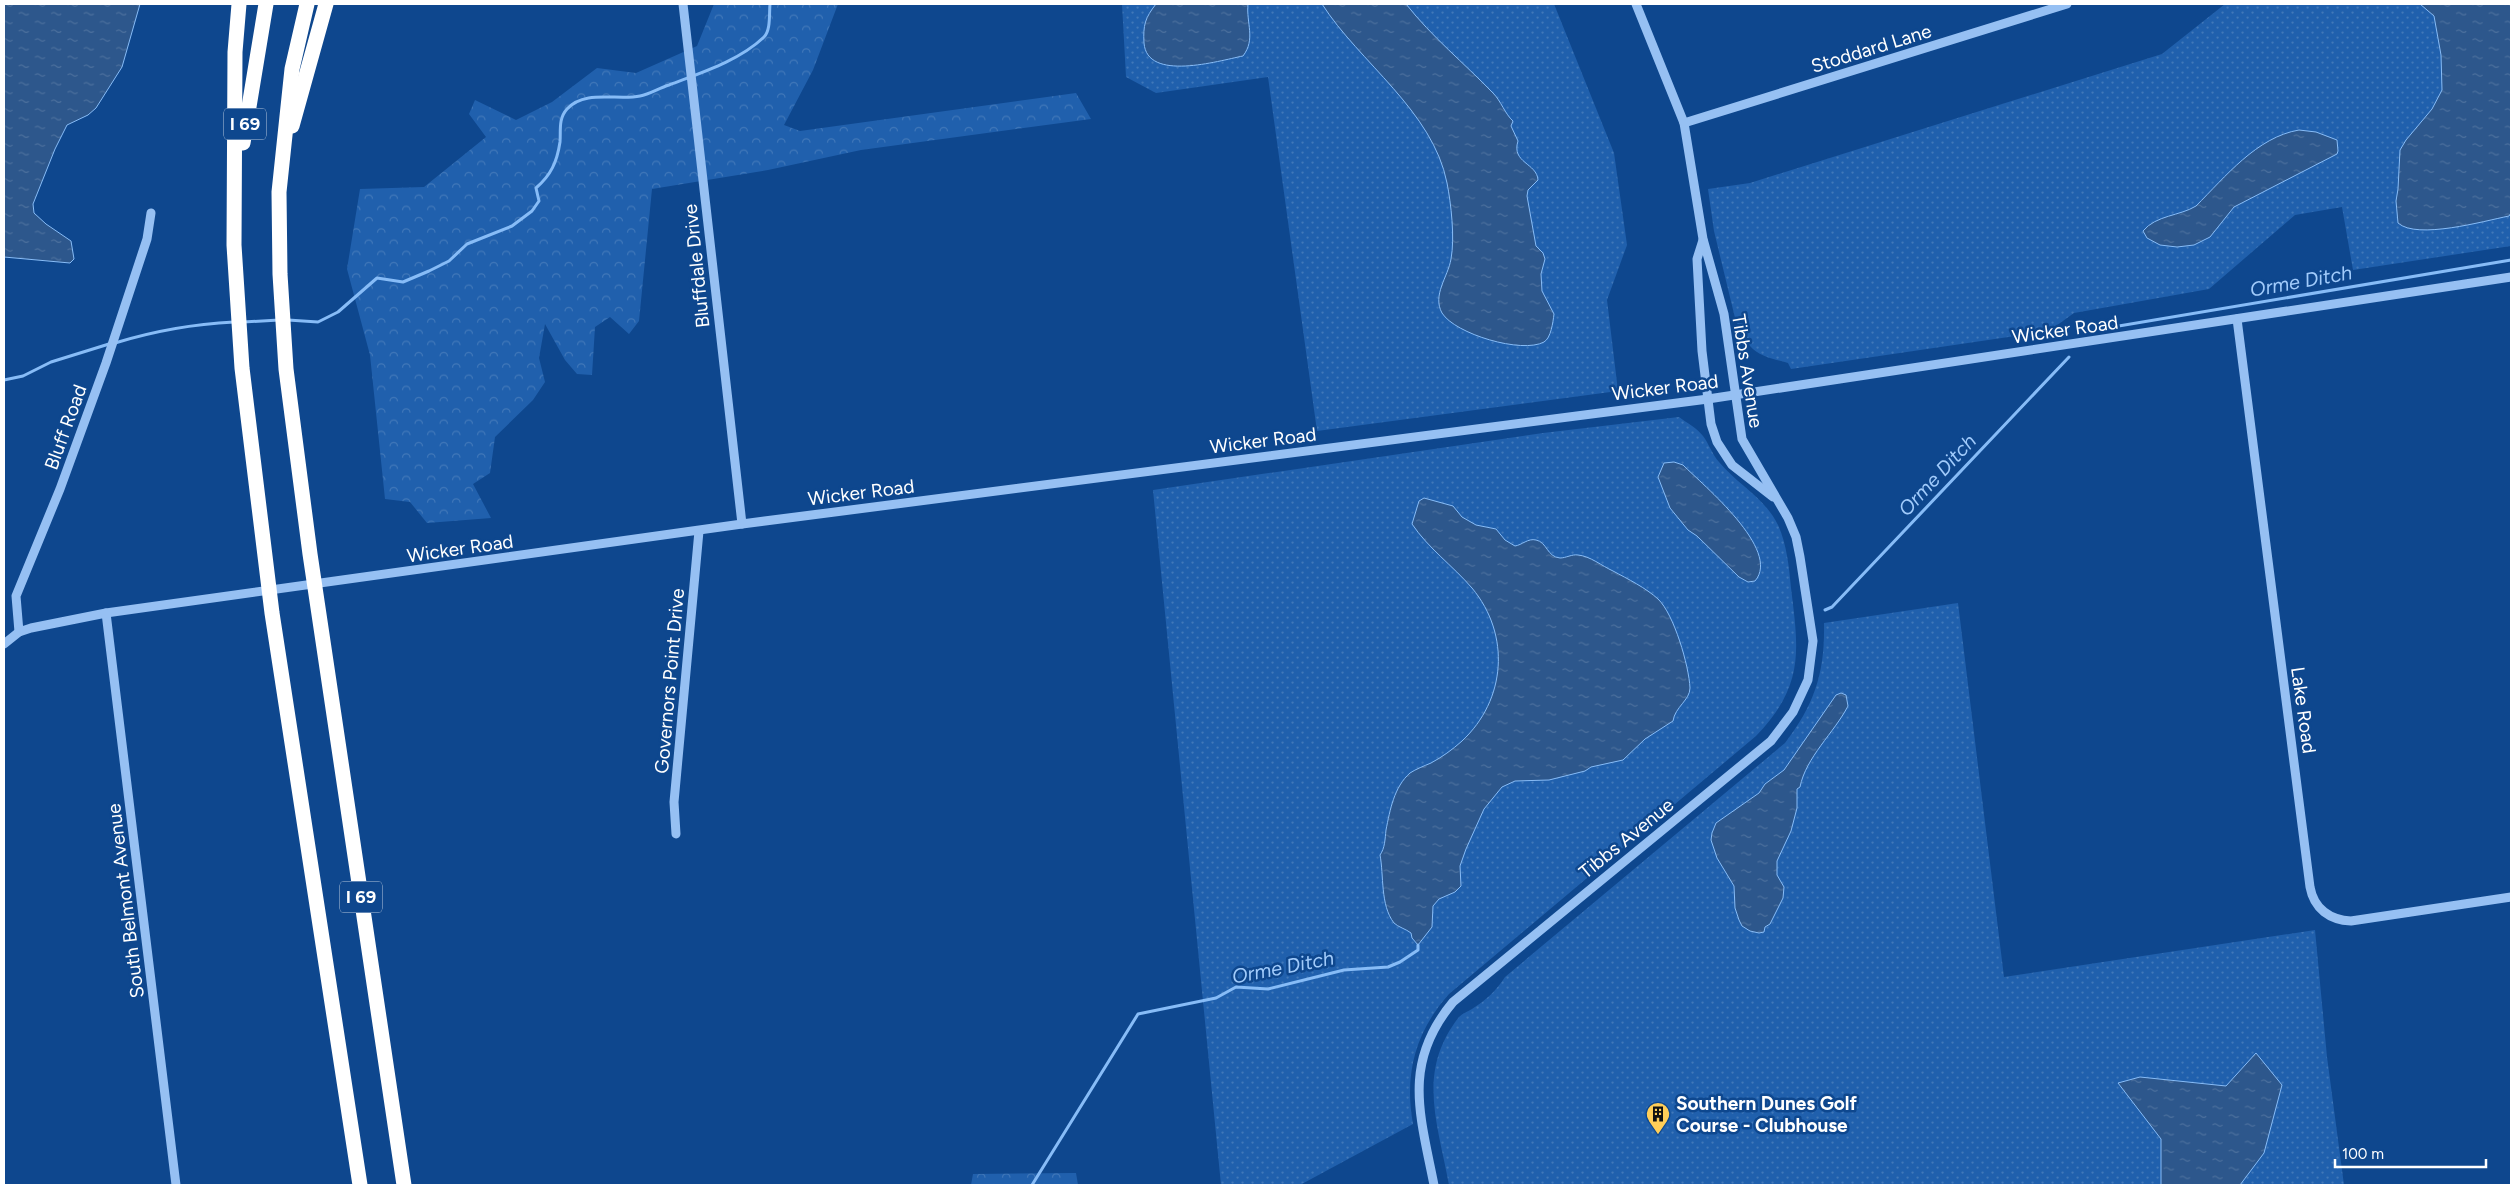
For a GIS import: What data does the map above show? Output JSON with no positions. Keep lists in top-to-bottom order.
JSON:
{
  "streets": {
    "highway": ["I 69"],
    "street": [
      "Stoddard Lane",
      "Bluffdale Drive",
      "Wicker Road",
      "Tibbs Avenue",
      "Bluff Road",
      "Governors Point Drive",
      "Lake Road",
      "South Belmont Avenue"
    ]
  },
  "crossings": [
    ["Stoddard Lane", "Tibbs Avenue"],
    ["Bluffdale Drive", "Wicker Road"],
    ["Wicker Road", "Tibbs Avenue"],
    ["Wicker Road", "Bluff Road"],
    ["Wicker Road", "Governors Point Drive"],
    ["Wicker Road", "Lake Road"],
    ["Wicker Road", "South Belmont Avenue"]
  ],
  "water": ["Orme Ditch"],
  "places": {
    "building": ["Southern Dunes Golf Course - Clubhouse"]
  },
  "scale_bar": "100 m"
}
